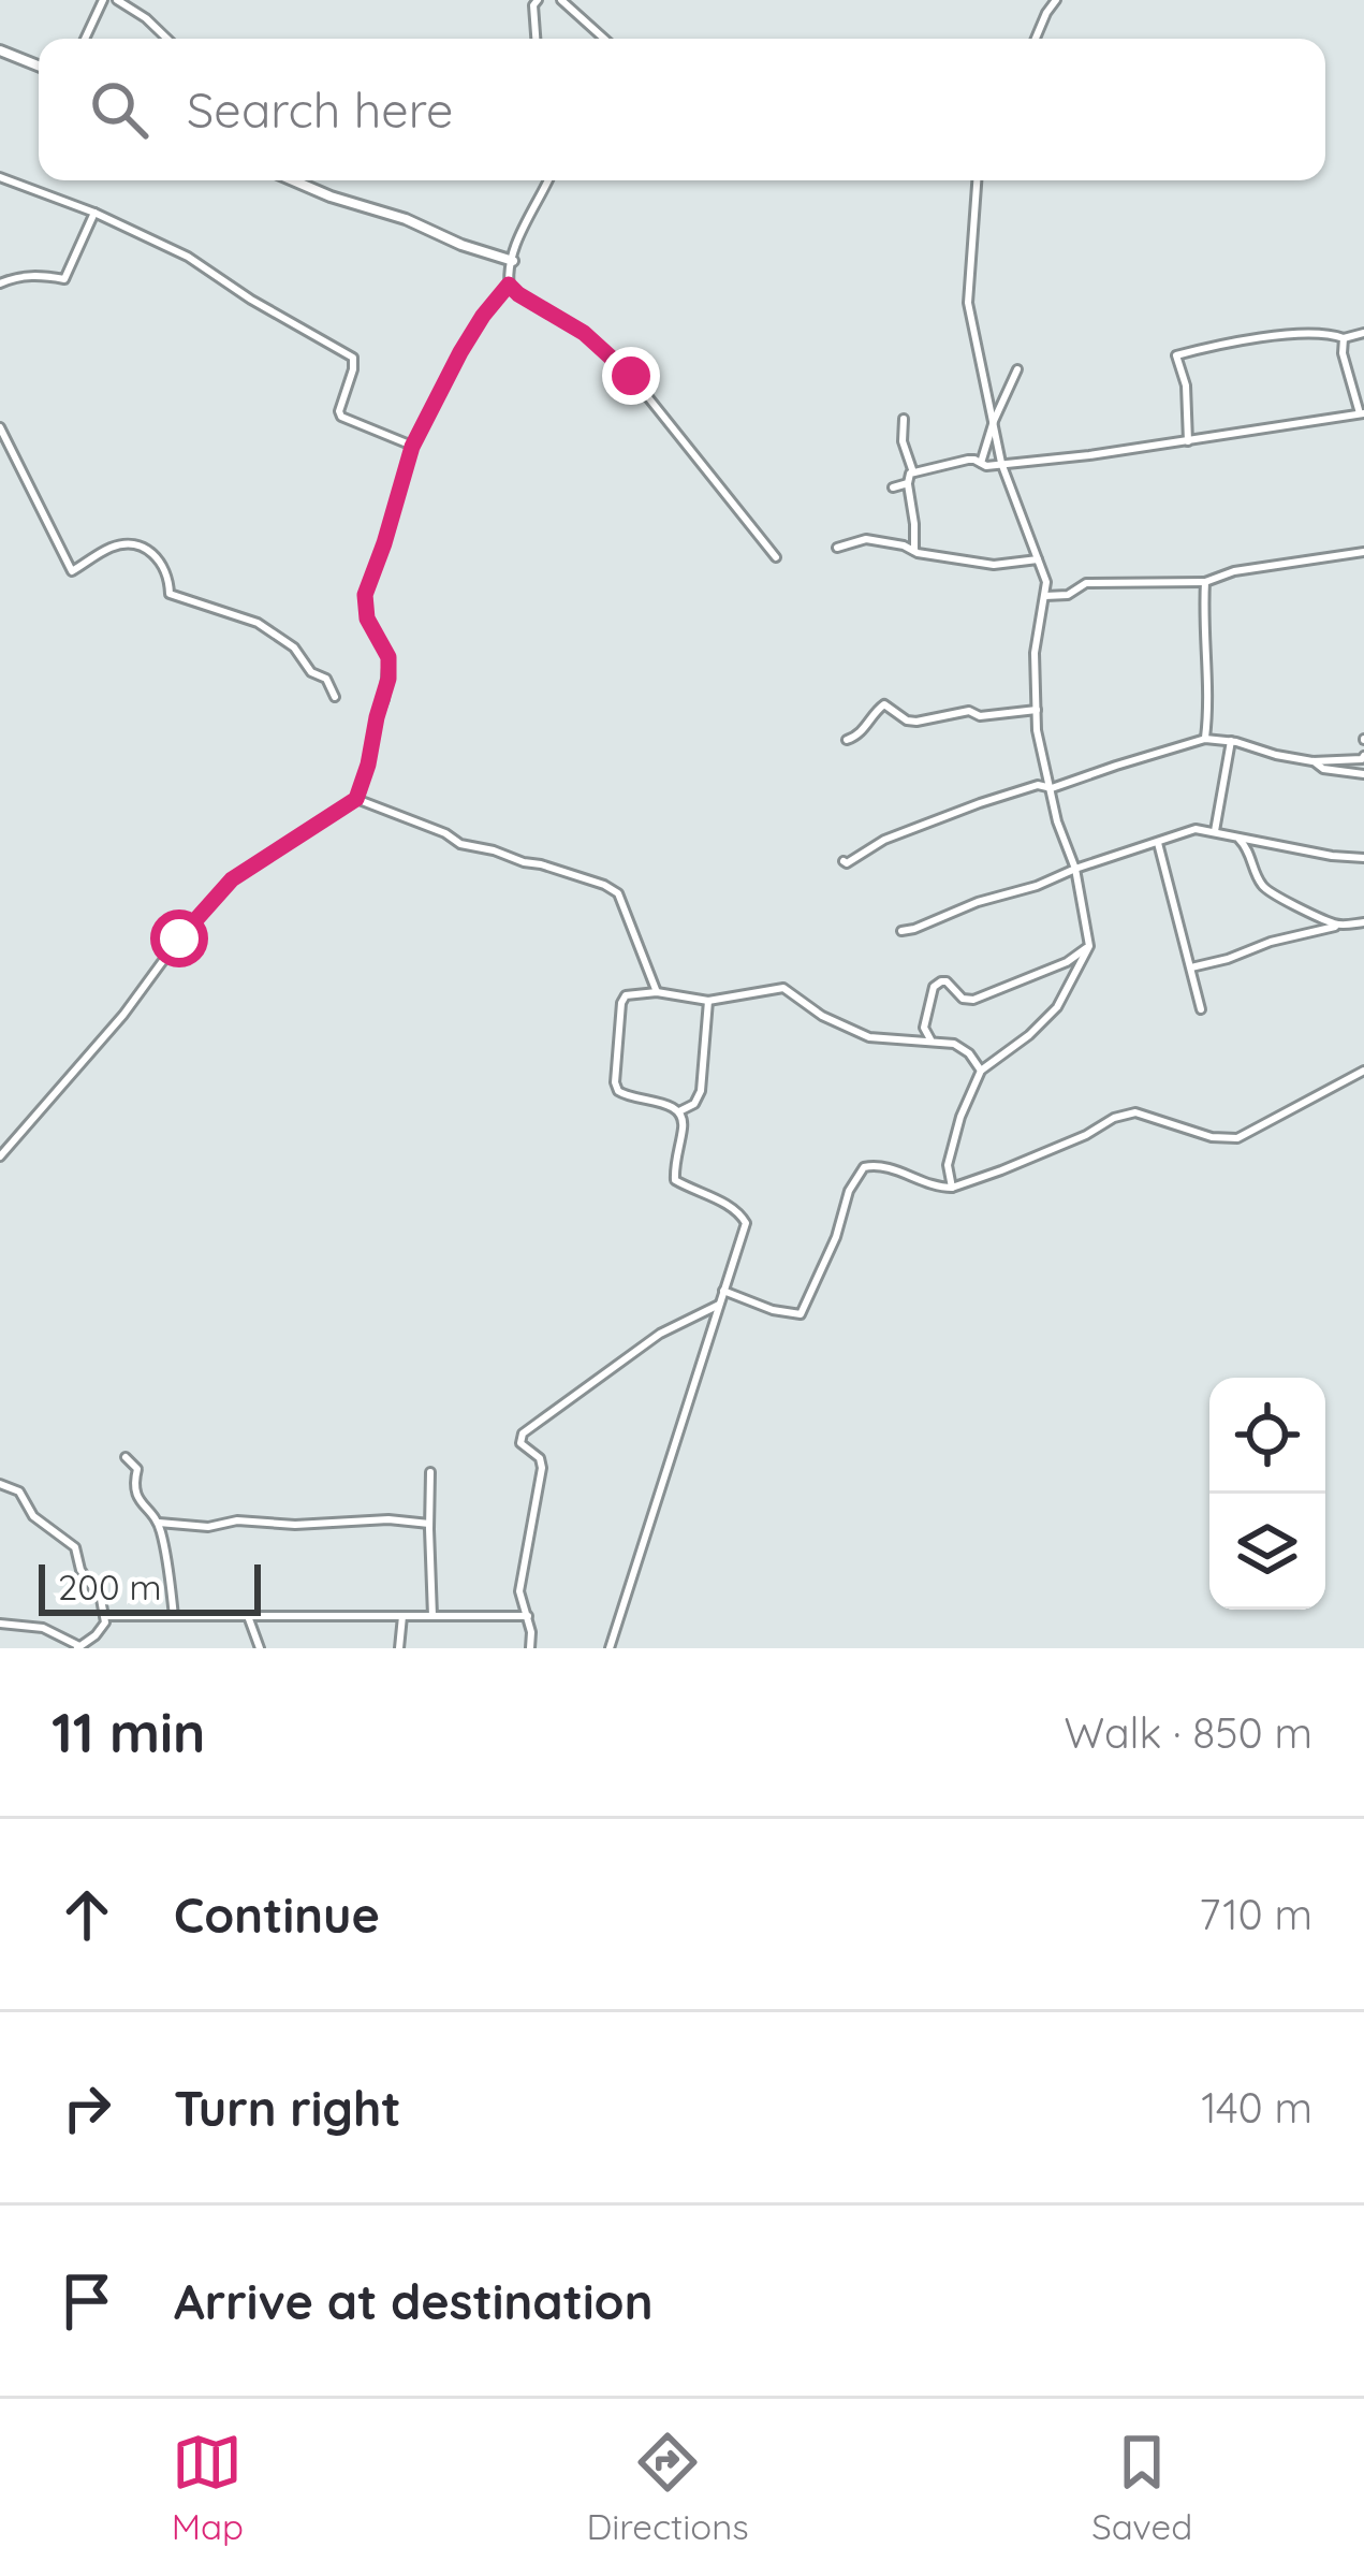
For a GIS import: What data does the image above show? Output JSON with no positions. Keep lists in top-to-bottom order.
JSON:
{
  "scale_bar": "200 m",
  "page": {
    "search": "Search here",
    "scale": "200 m",
    "heading": ["11 min", "Walk · 850 m"],
    "list": [
      ["Continue", "710 m"],
      ["Turn right", "140 m"],
      "Arrive at destination"
    ],
    "nav": ["Map", "Directions", "Saved"]
  }
}
